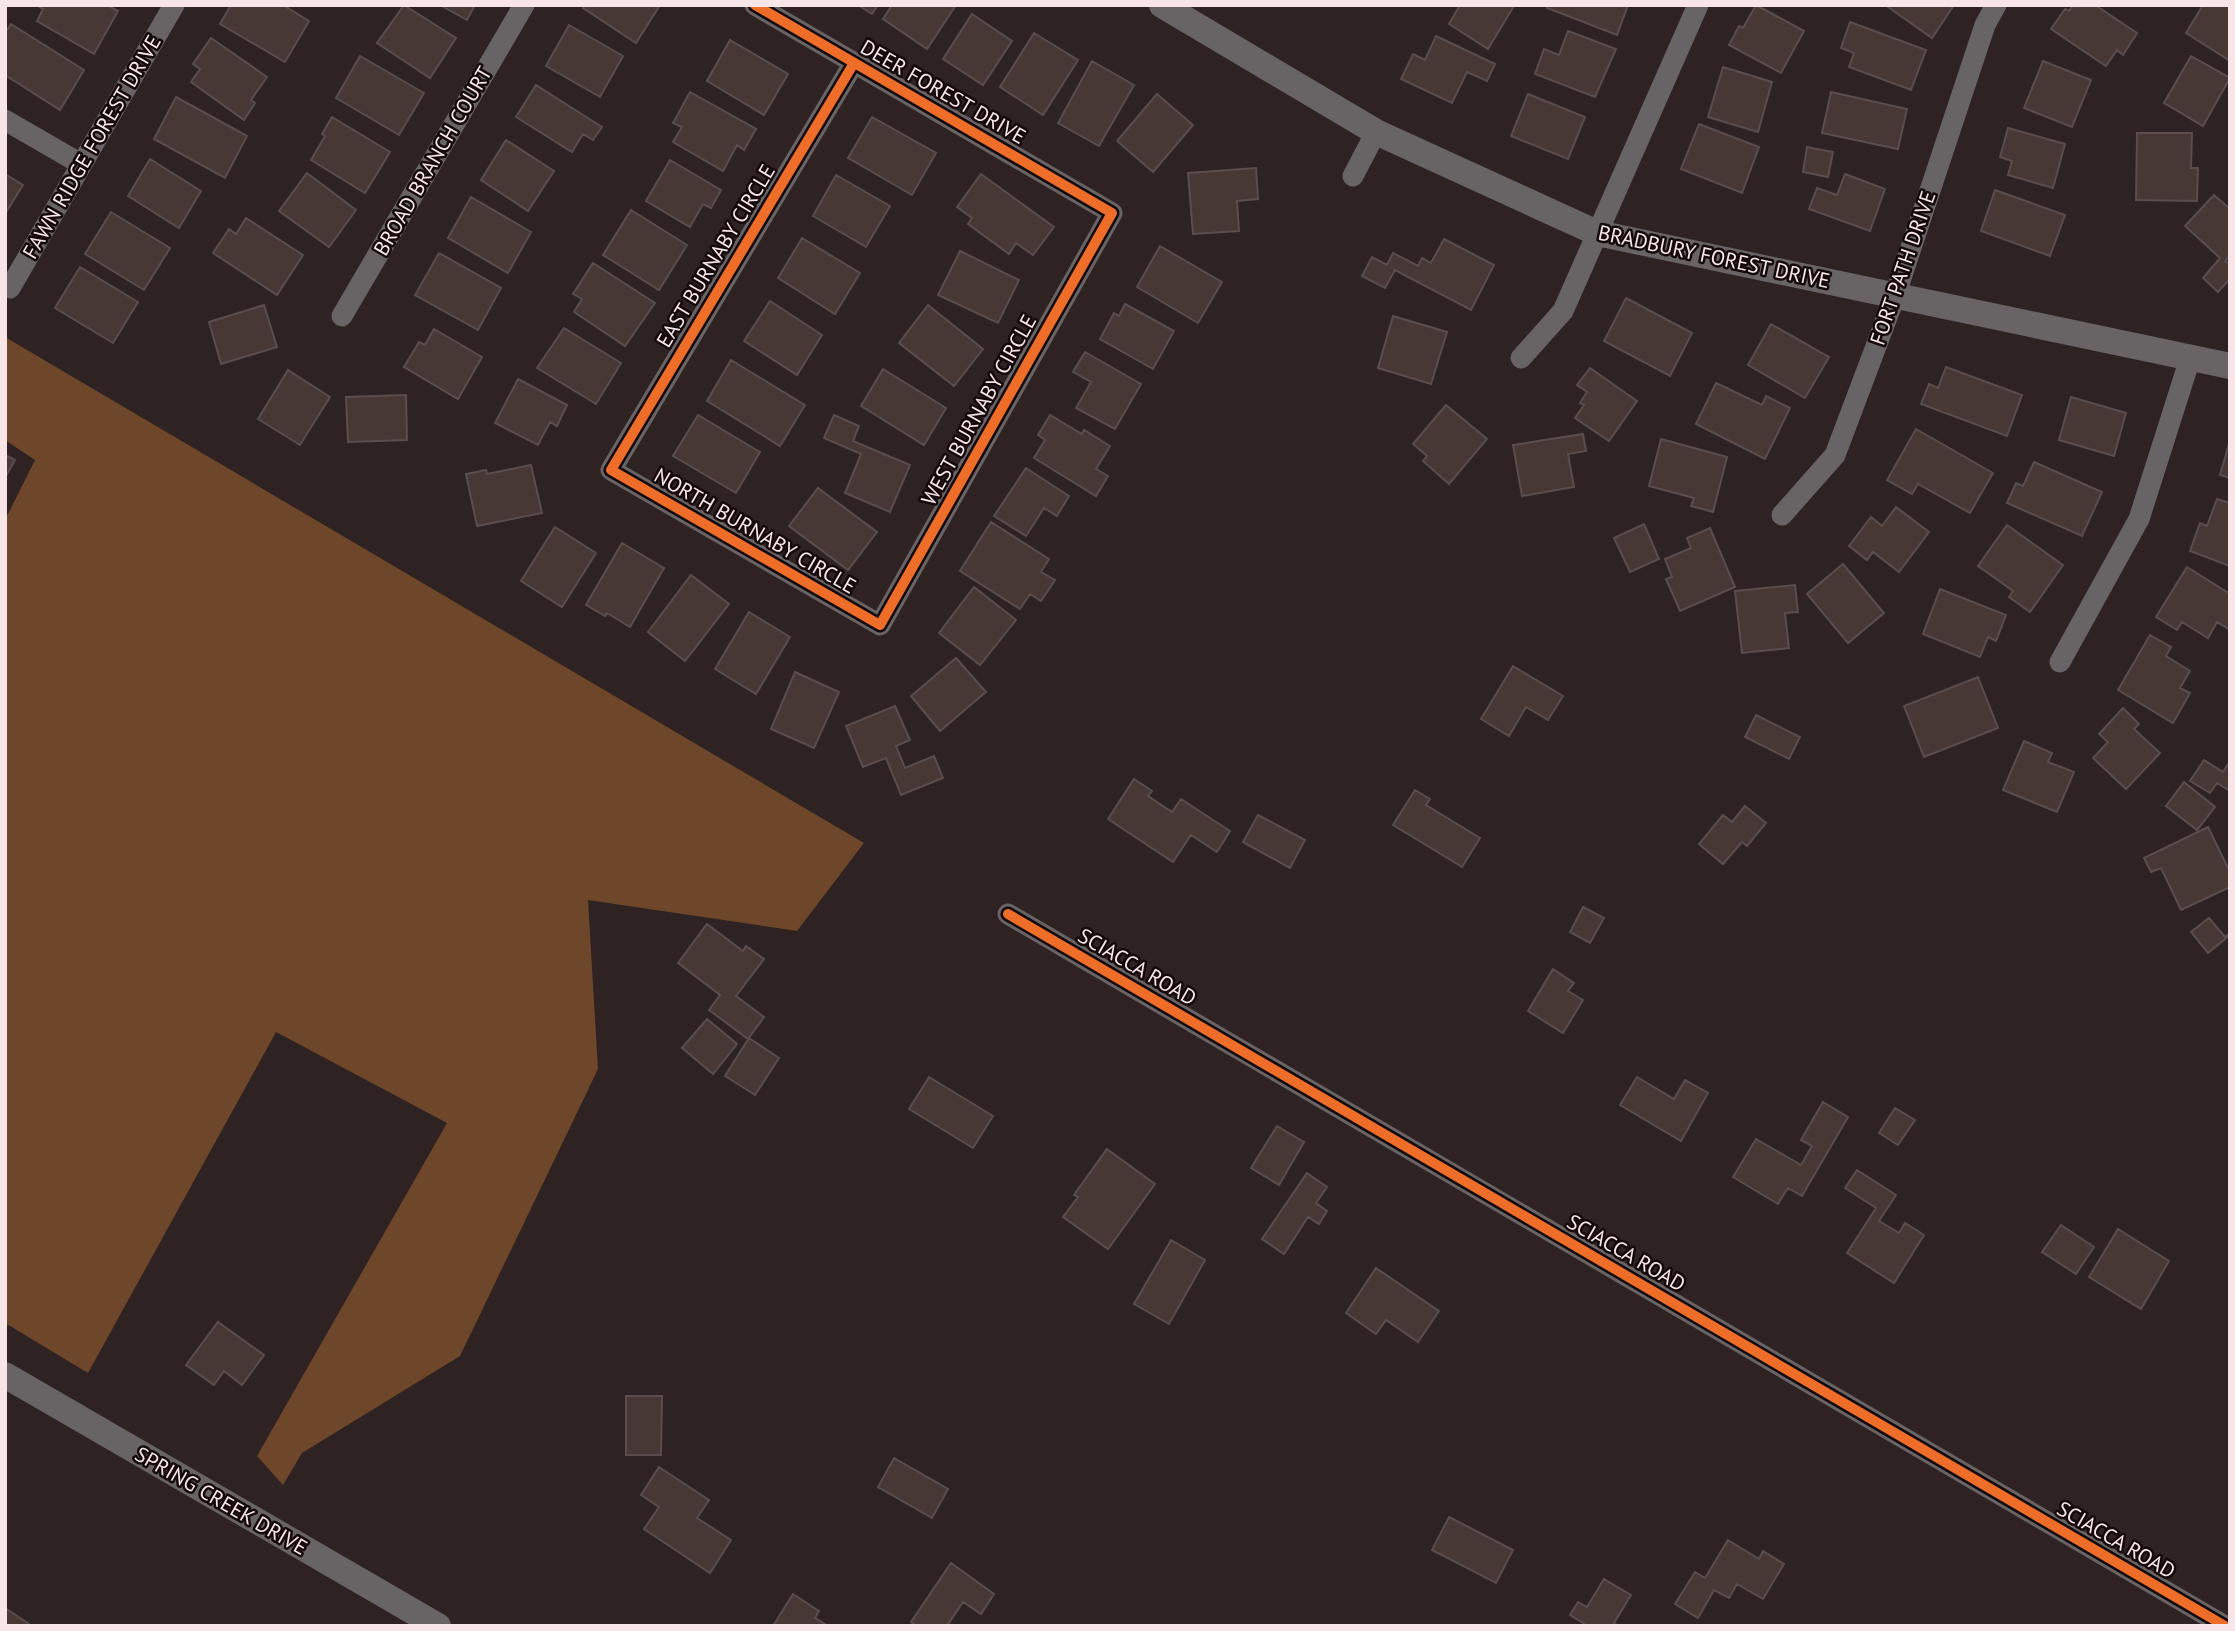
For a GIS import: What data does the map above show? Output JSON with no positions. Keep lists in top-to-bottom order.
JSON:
{
  "streets": {
    "street": [
      "DEER FOREST DRIVE",
      "FAWN RIDGE FOREST DRIVE",
      "BROAD BRANCH COURT",
      "EAST BURNABY CIRCLE",
      "BRADBURY FOREST DRIVE",
      "FORT PATH DRIVE",
      "WEST BURNABY CIRCLE",
      "NORTH BURNABY CIRCLE",
      "SCIACCA ROAD",
      "SPRING CREEK DRIVE"
    ]
  },
  "crossings": [
    ["DEER FOREST DRIVE", "EAST BURNABY CIRCLE"],
    ["DEER FOREST DRIVE", "WEST BURNABY CIRCLE"],
    ["EAST BURNABY CIRCLE", "NORTH BURNABY CIRCLE"],
    ["BRADBURY FOREST DRIVE", "FORT PATH DRIVE"],
    ["WEST BURNABY CIRCLE", "NORTH BURNABY CIRCLE"]
  ]
}
